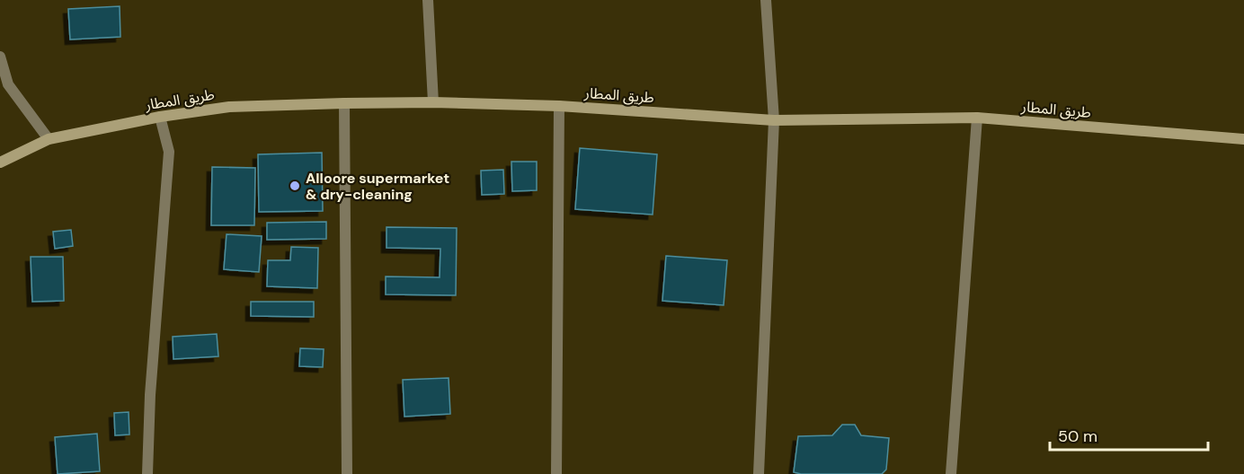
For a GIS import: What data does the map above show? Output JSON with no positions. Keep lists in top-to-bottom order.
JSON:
{
  "streets": {
    "main road": ["طريق المطار"]
  },
  "places": ["Alloore supermarket & dry-cleaning"],
  "scale_bar": "50 m"
}
